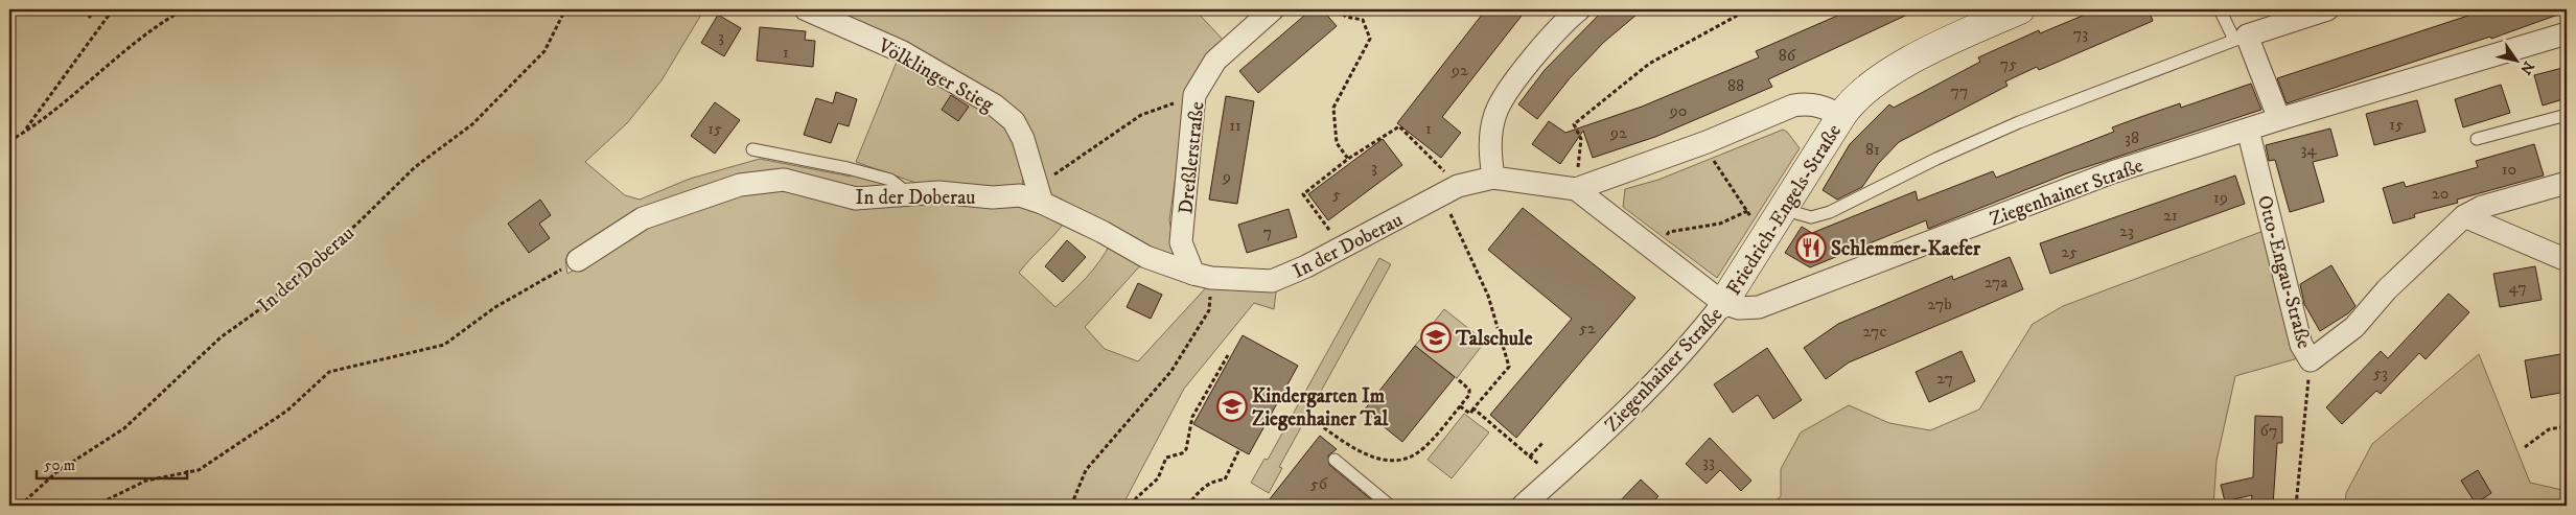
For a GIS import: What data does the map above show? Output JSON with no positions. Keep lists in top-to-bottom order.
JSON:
{
  "streets": {
    "street": [
      "Völklinger Stieg",
      "Dreßlerstraße",
      "Ziegenhainer Straße",
      "In der Doberau",
      "Friedrich-Engels-Straße",
      "Otto-Engau-Straße"
    ]
  },
  "crossings": [
    ["Völklinger Stieg", "In der Doberau"],
    ["Dreßlerstraße", "In der Doberau"],
    ["Ziegenhainer Straße", "Friedrich-Engels-Straße"],
    ["Ziegenhainer Straße", "Otto-Engau-Straße"],
    ["In der Doberau", "Friedrich-Engels-Straße"]
  ],
  "places": {
    "restaurant": ["Schlemmer-Kaefer"],
    "school or university": ["Talschule", "Kindergarten Im Ziegenhainer Tal"]
  },
  "house_numbers": [
    "73",
    "3",
    "1",
    "86",
    "75",
    "92",
    "88",
    "77",
    "90",
    "15",
    "11",
    "15",
    "1",
    "92",
    "38",
    "81",
    "34",
    "3",
    "10",
    "9",
    "20",
    "5",
    "19",
    "21",
    "23",
    "7",
    "25",
    "27a",
    "47",
    "27b",
    "52",
    "27c",
    "53",
    "27",
    "67",
    "33",
    "56"
  ],
  "scale_bar": "50 m",
  "north": "bottom right"
}
